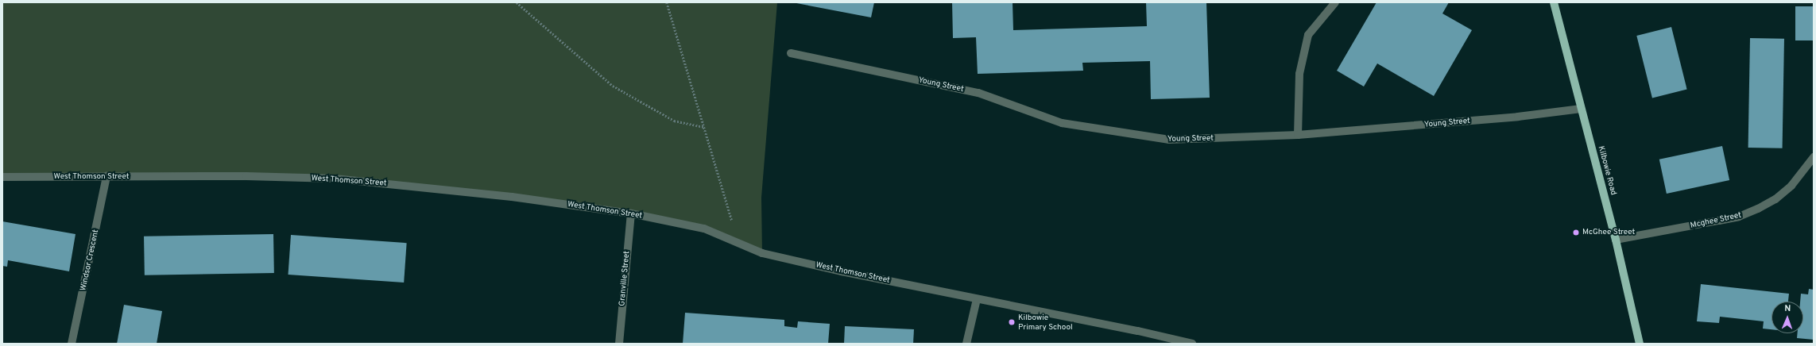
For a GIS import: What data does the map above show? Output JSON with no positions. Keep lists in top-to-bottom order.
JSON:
{
  "streets": {
    "main road": ["Kilbowie Road"],
    "street": [
      "Young Street",
      "West Thomson Street",
      "Mcghee Street",
      "Windsor Crescent",
      "Granville Street"
    ]
  },
  "crossings": [
    ["Young Street", "Kilbowie Road"],
    ["Kilbowie Road", "Mcghee Street"],
    ["West Thomson Street", "Windsor Crescent"],
    ["West Thomson Street", "Granville Street"]
  ],
  "places": ["McGhee Street", "Kilbowie Primary School"],
  "north": "top"
}
